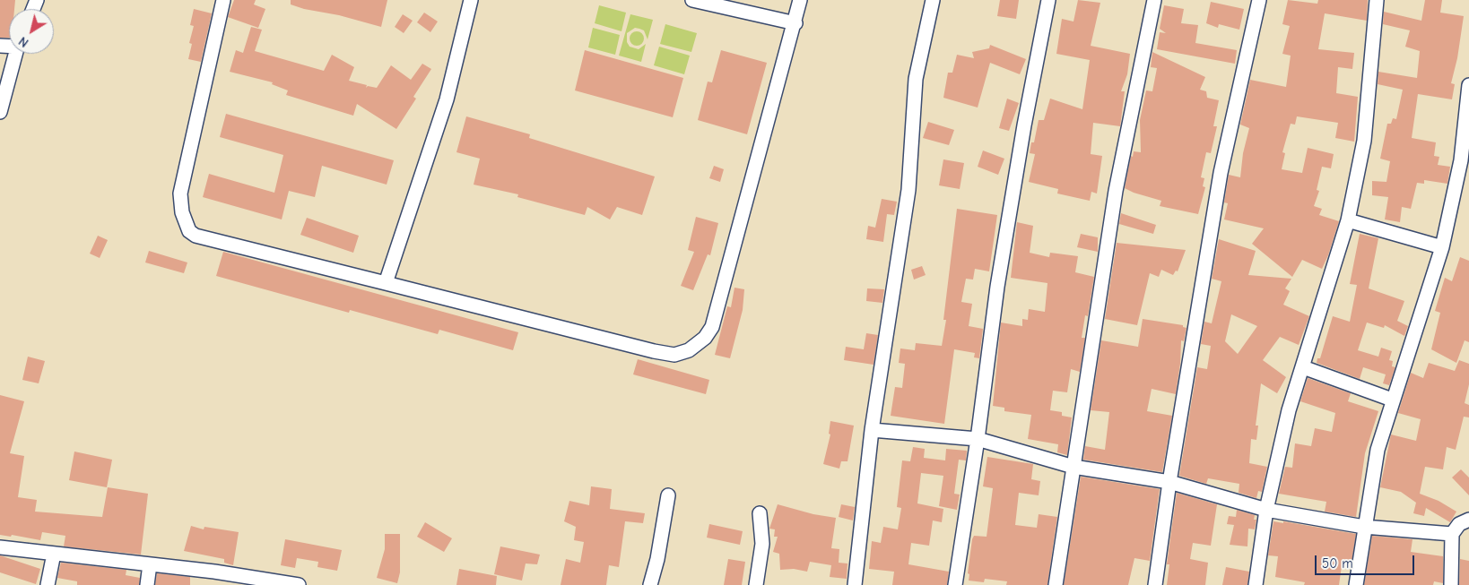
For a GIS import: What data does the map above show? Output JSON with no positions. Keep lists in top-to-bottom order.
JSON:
{
  "scale_bar": "50 m",
  "north": "bottom left"
}
